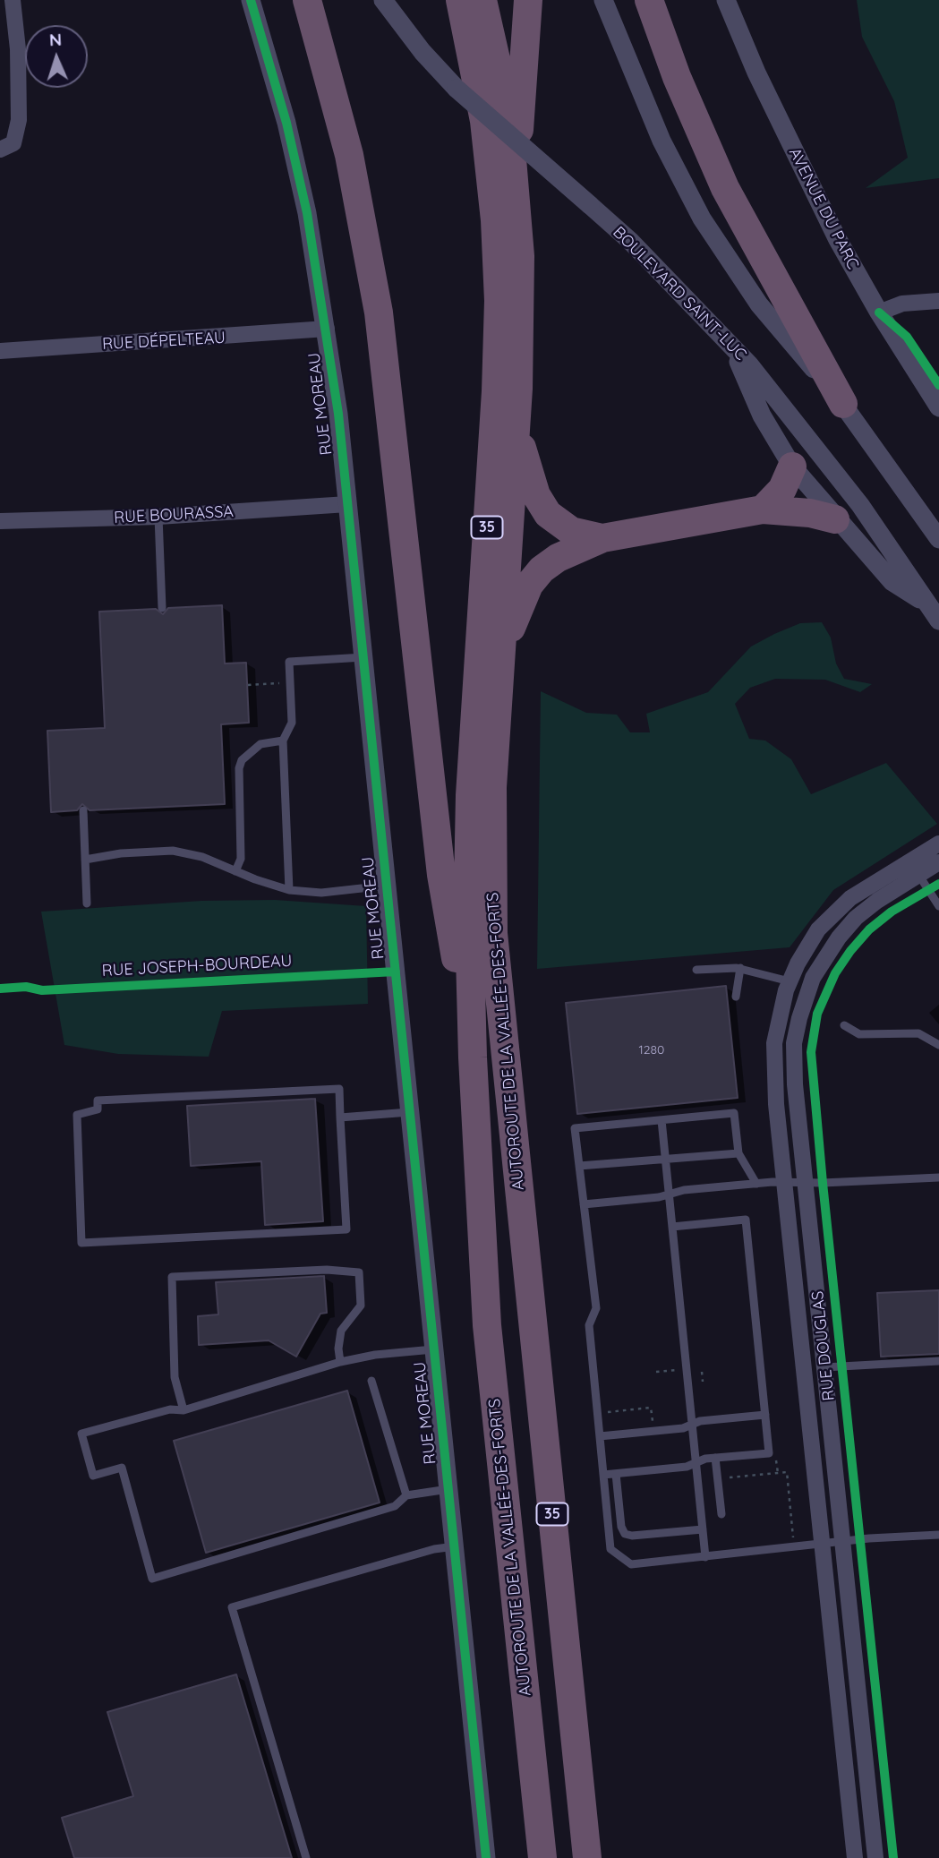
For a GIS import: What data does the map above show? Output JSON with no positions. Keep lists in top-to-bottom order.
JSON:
{
  "streets": {
    "highway": ["35", "AUTOROUTE DE LA VALLÉE-DES-FORTS"],
    "street": [
      "AVENUE DU PARC",
      "BOULEVARD SAINT-LUC",
      "RUE DÉPELTEAU",
      "RUE MOREAU",
      "RUE BOURASSA",
      "RUE DOUGLAS"
    ],
    "cycle path": ["RUE JOSEPH-BOURDEAU"]
  },
  "crossings": [
    ["RUE DÉPELTEAU", "RUE MOREAU"],
    ["RUE MOREAU", "RUE BOURASSA"]
  ],
  "house_numbers": ["1280"],
  "north": "top"
}
